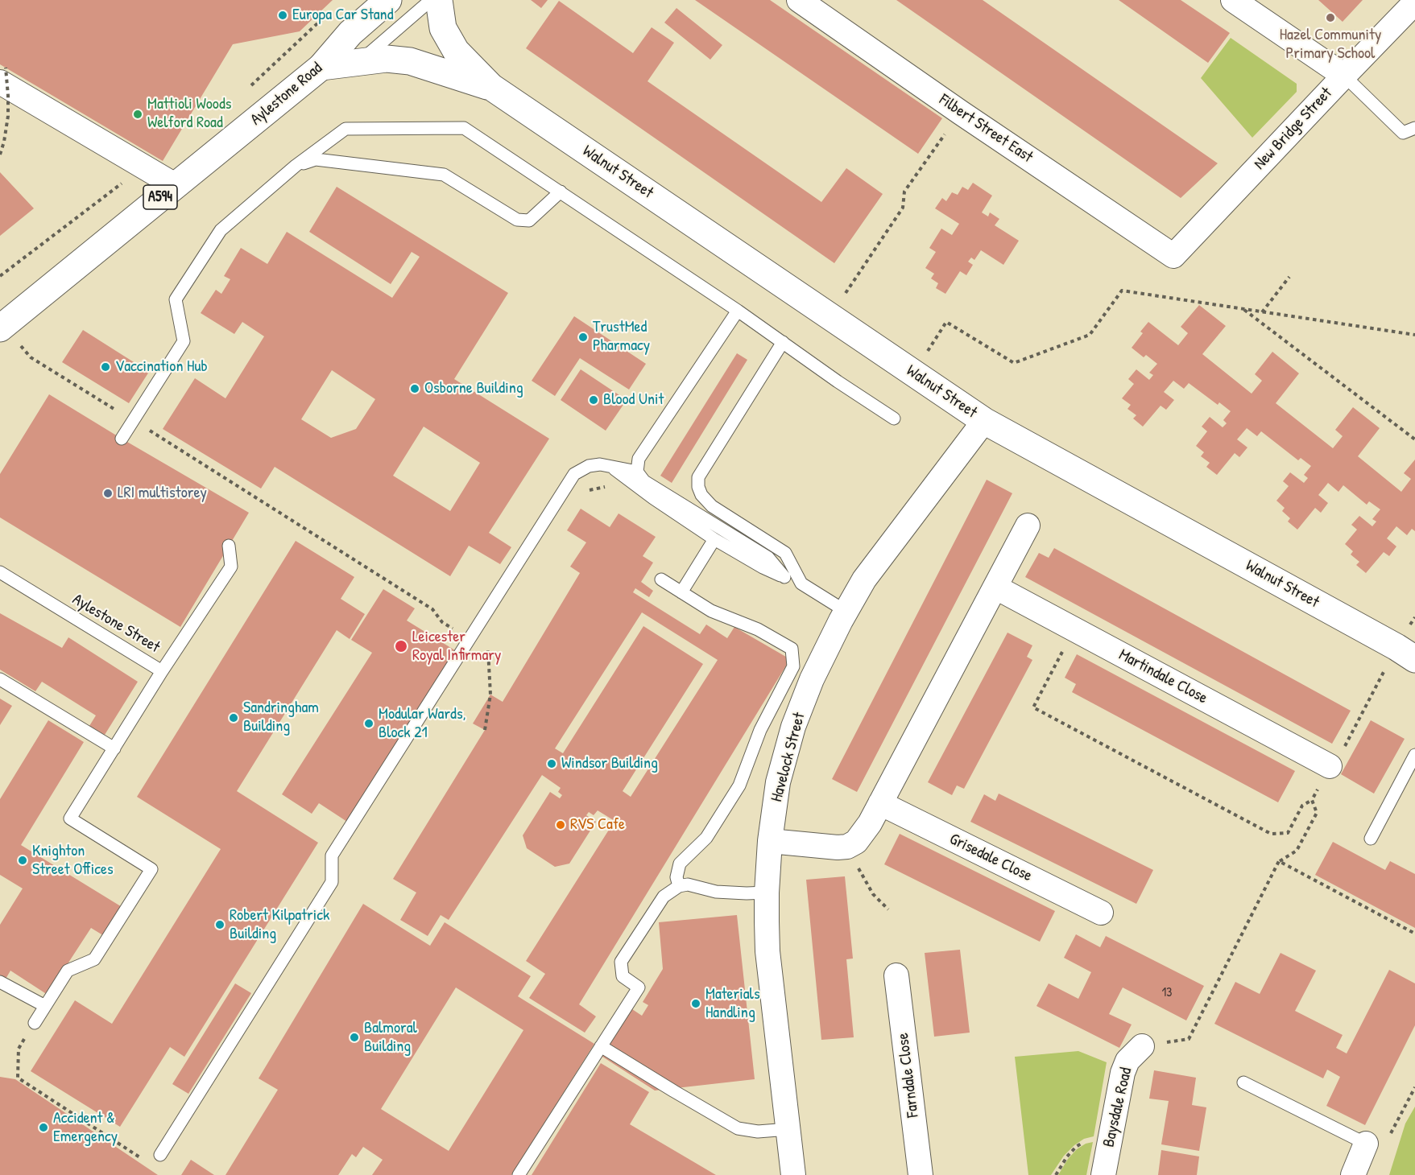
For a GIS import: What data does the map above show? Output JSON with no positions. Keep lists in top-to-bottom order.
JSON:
{
  "streets": {
    "street": [
      "Aylestone Road",
      "Filbert Street East",
      "New Bridge Street",
      "Walnut Street",
      "A594",
      "Martindale Close",
      "Havelock Street",
      "Grisedale Close",
      "Farndale Close",
      "Baysdale Road"
    ],
    "lane": ["Aylestone Street"]
  },
  "crossings": [
    ["Aylestone Road", "Walnut Street"],
    ["Filbert Street East", "New Bridge Street"],
    ["Walnut Street", "Havelock Street"]
  ],
  "places": [
    "Europa Car Stand",
    "Hazel Community Primary School",
    "Mattioli Woods Welford Road",
    "TrustMed Pharmacy",
    "Vaccination Hub",
    "Osborne Building",
    "Blood Unit",
    "LRI multistorey",
    "Leicester Royal Infirmary",
    "Sandringham Building",
    "Modular Wards, Block 21",
    "Windsor Building",
    "RVS Cafe",
    "Knighton Street Offices",
    "Robert Kilpatrick Building",
    "Materials Handling",
    "Balmoral Building",
    "Accident & Emergency"
  ],
  "house_numbers": ["13"]
}
